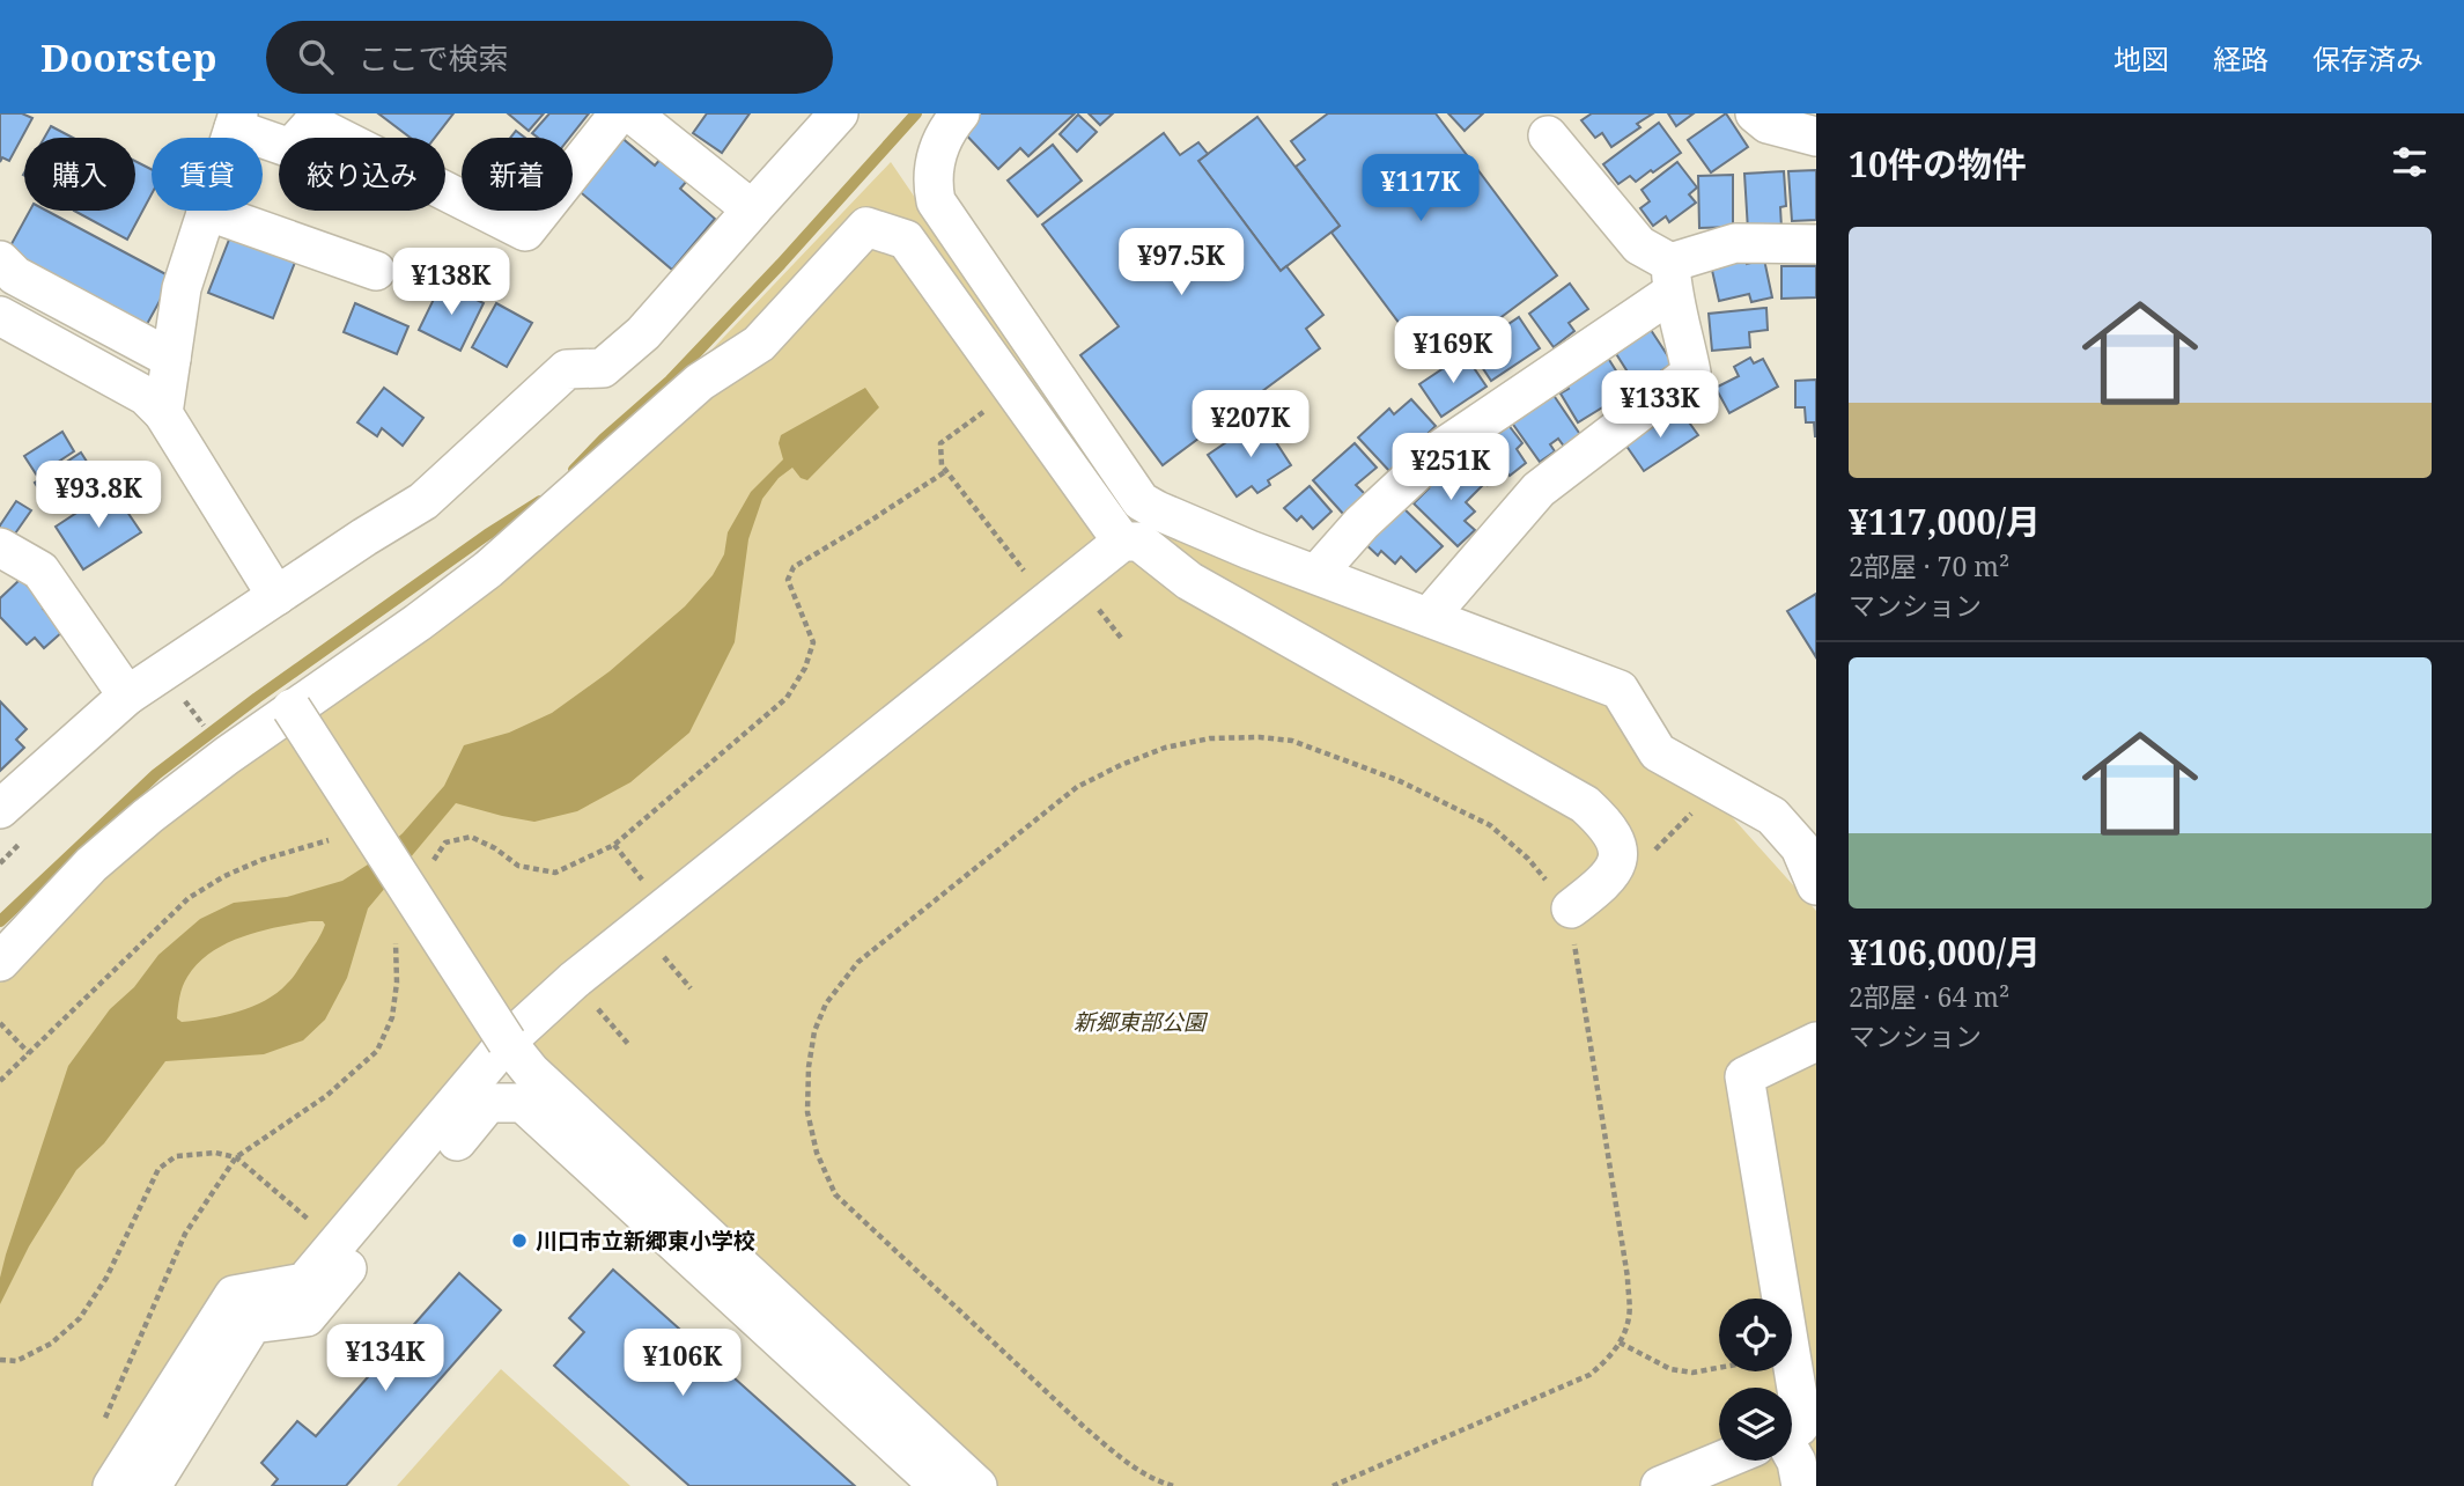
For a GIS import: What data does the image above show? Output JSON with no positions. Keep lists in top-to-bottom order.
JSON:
{
  "parks": ["新郷東部公園"],
  "places": ["川口市立新郷東小学校"],
  "page": {
    "header": "Doorstep",
    "search": "ここで検索",
    "nav": ["地図", "経路", "保存済み"],
    "heading": "10件の物件",
    "chip": [
      "購入",
      "賃貸",
      "絞り込み",
      "新着"
    ],
    "price": [
      "¥117K",
      "¥97.5K",
      "¥138K",
      "¥169K",
      "¥133K",
      "¥207K",
      "¥251K",
      "¥93.8K",
      "¥134K",
      "¥106K"
    ],
    "list": [
      {
        "name": "¥117,000/月",
        "note": "2部屋 · 70 m² · マンション"
      },
      {
        "name": "¥106,000/月",
        "note": "2部屋 · 64 m² · マンション"
      }
    ]
  }
}
